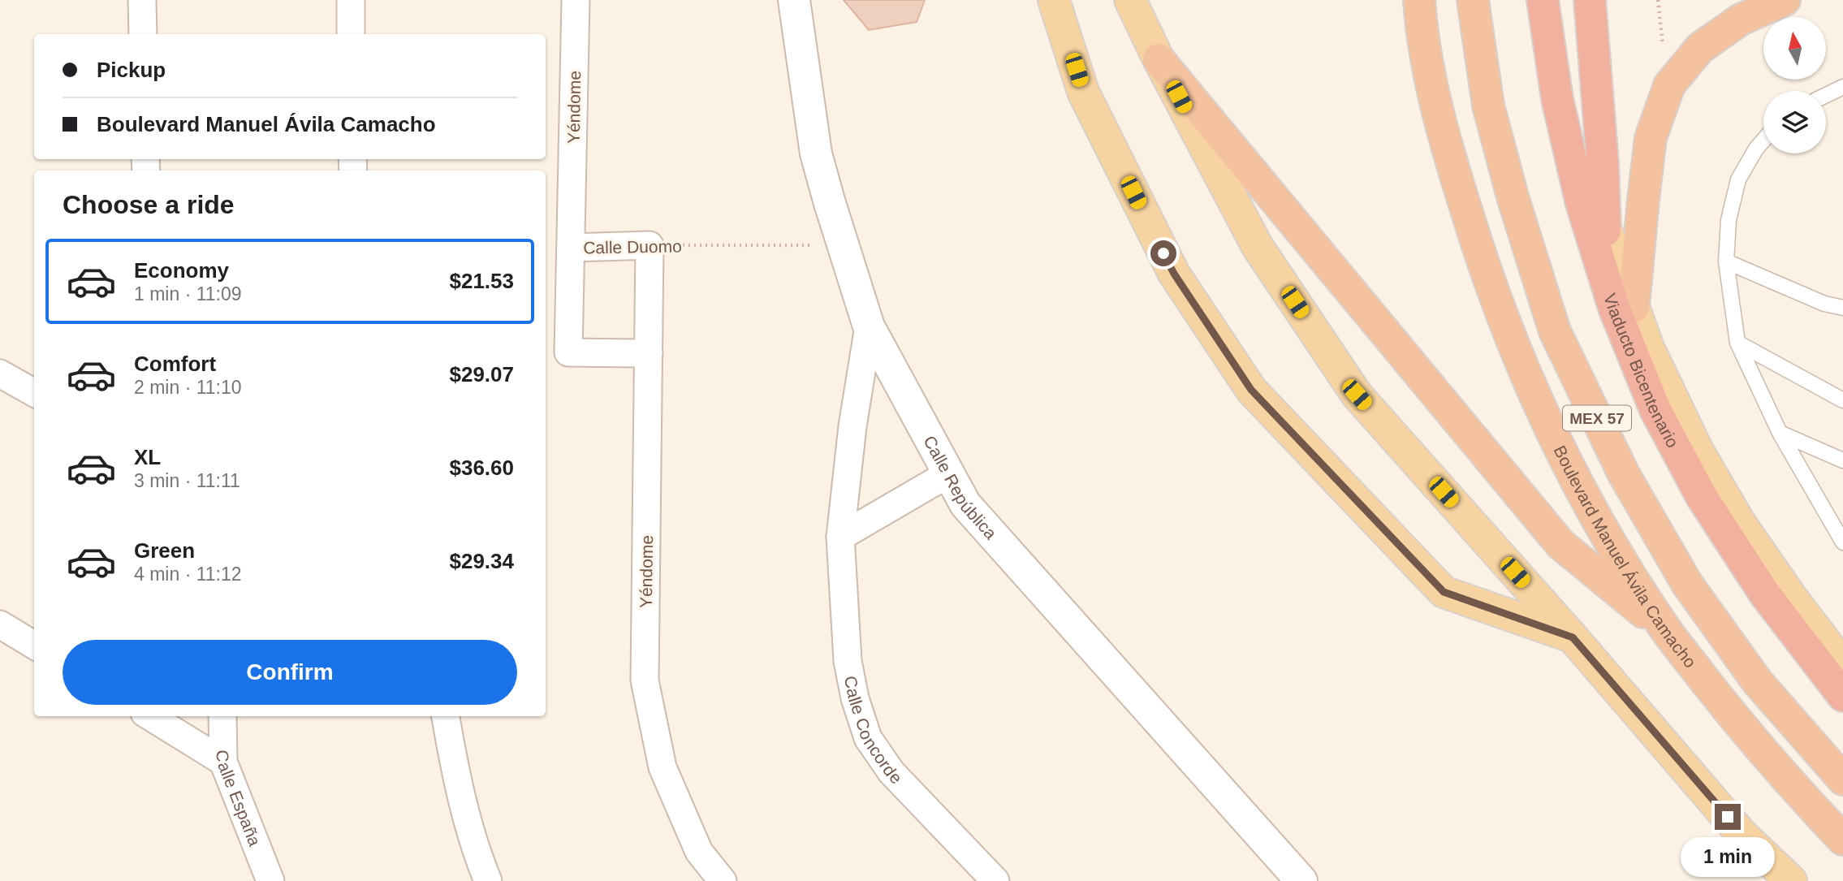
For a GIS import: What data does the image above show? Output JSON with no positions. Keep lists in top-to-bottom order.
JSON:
{
  "streets": {
    "highway": ["Viaducto Bicentenario", "MEX 57", "Boulevard Manuel Ávila Camacho"],
    "street": [
      "Yéndome",
      "Calle Duomo",
      "Calle República",
      "Calle Concorde",
      "Calle España"
    ]
  },
  "crossings": [
    ["Yéndome", "Calle Duomo"],
    ["Calle Duomo", "Calle República"],
    ["Calle República", "Calle Concorde"]
  ],
  "north": "top",
  "page": {
    "banner": ["Pickup", "Boulevard Manuel Ávila Camacho"],
    "heading": "Choose a ride",
    "list": [
      {
        "name": "Economy",
        "note": "1 min · 11:09",
        "value": "$21.53"
      },
      {
        "name": "Comfort",
        "note": "2 min · 11:10",
        "value": "$29.07"
      },
      {
        "name": "XL",
        "note": "3 min · 11:11",
        "value": "$36.60"
      },
      {
        "name": "Green",
        "note": "4 min · 11:12",
        "value": "$29.34"
      }
    ],
    "buttons": "Confirm",
    "bubble": "1 min"
  }
}
